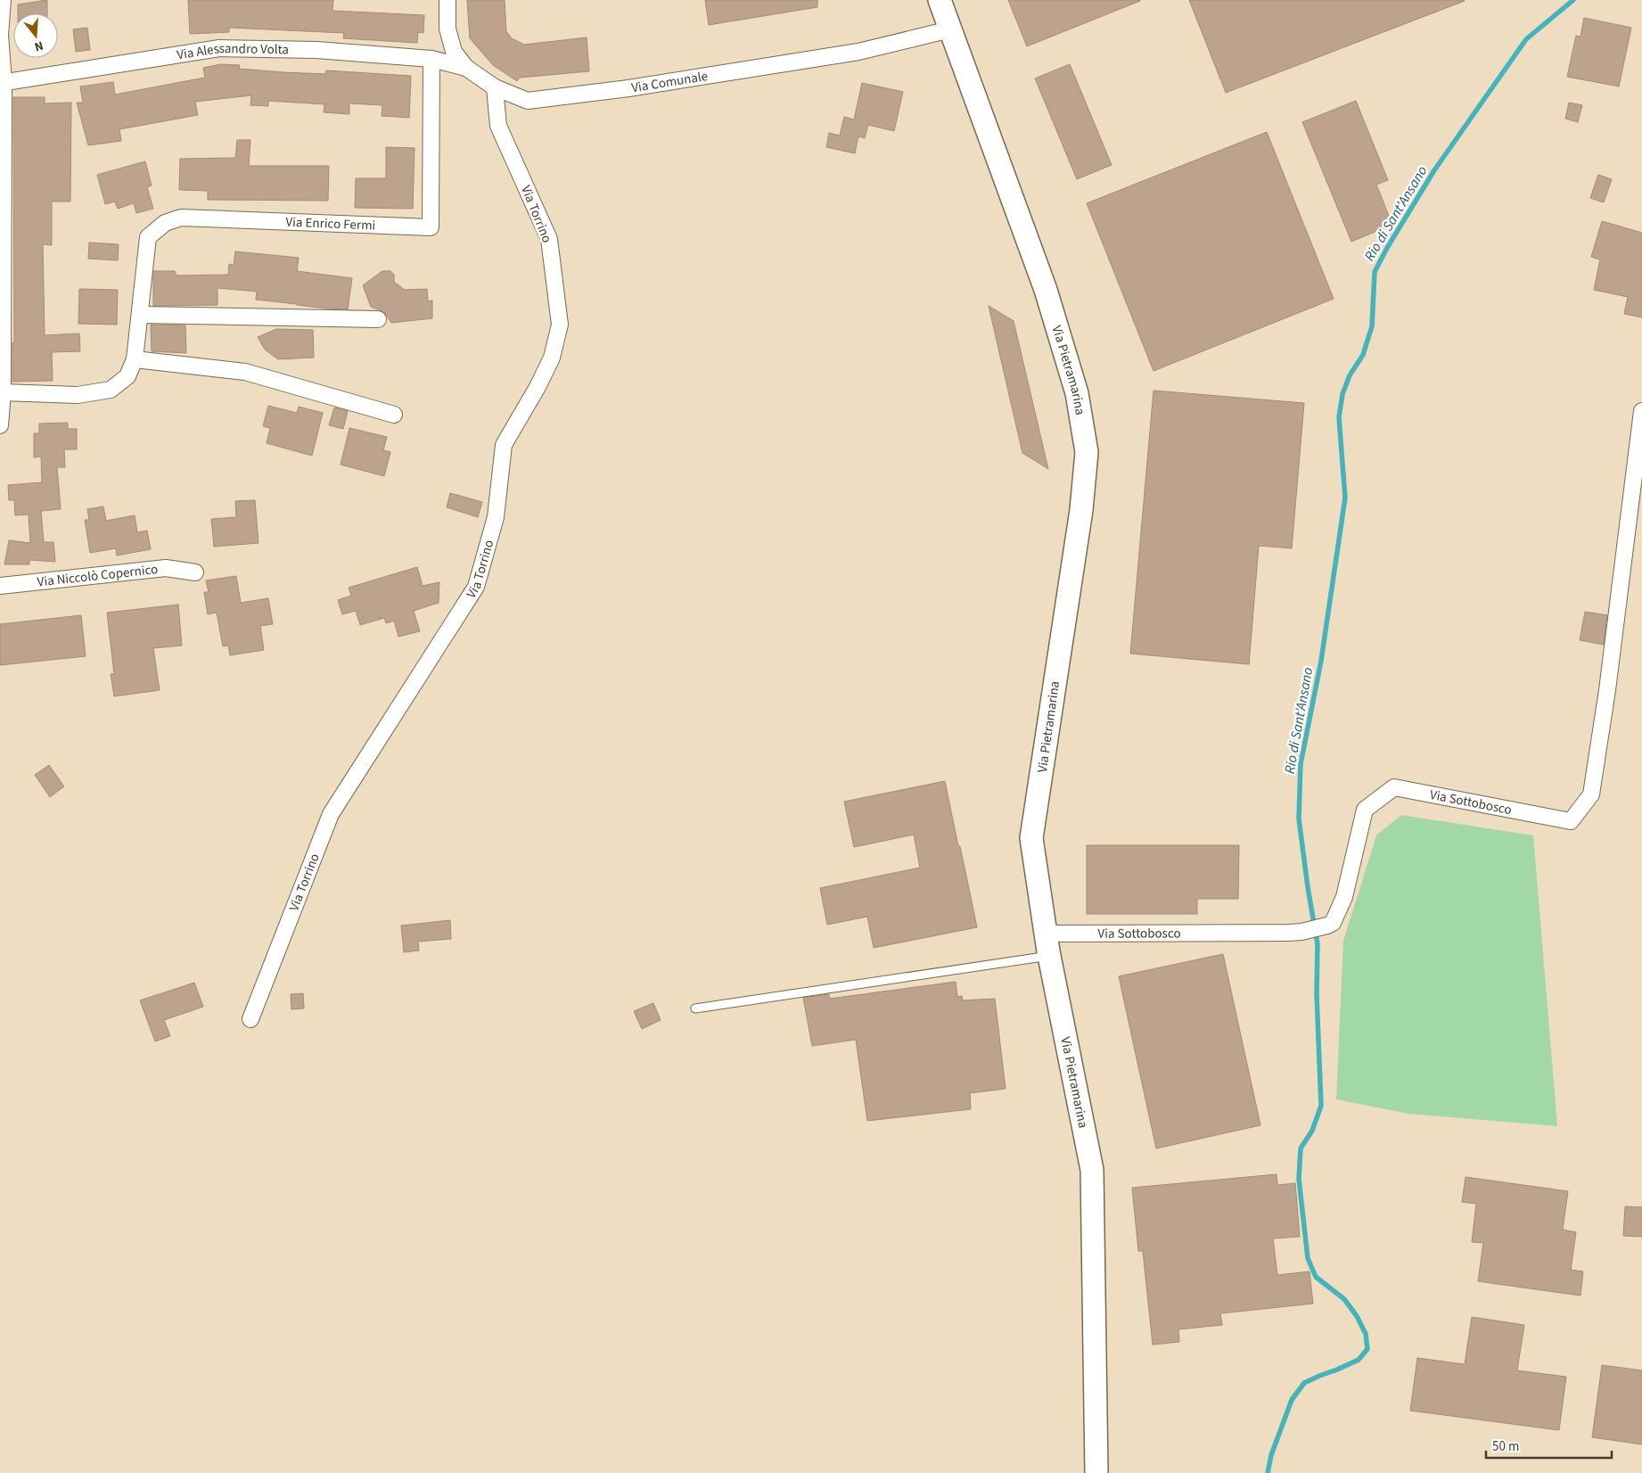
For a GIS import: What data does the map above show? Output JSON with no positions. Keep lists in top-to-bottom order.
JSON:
{
  "streets": {
    "main road": ["Via Pietramarina"],
    "street": [
      "Via Alessandro Volta",
      "Via Comunale",
      "Via Torrino",
      "Via Enrico Fermi",
      "Via Niccolò Copernico",
      "Via Sottobosco"
    ]
  },
  "crossings": [
    ["Via Alessandro Volta", "Via Comunale"],
    ["Via Alessandro Volta", "Via Enrico Fermi"],
    ["Via Comunale", "Via Torrino"],
    ["Via Comunale", "Via Pietramarina"],
    ["Via Pietramarina", "Via Sottobosco"]
  ],
  "water": ["Rio di Sant'Ansano"],
  "scale_bar": "50 m",
  "north": "bottom"
}
